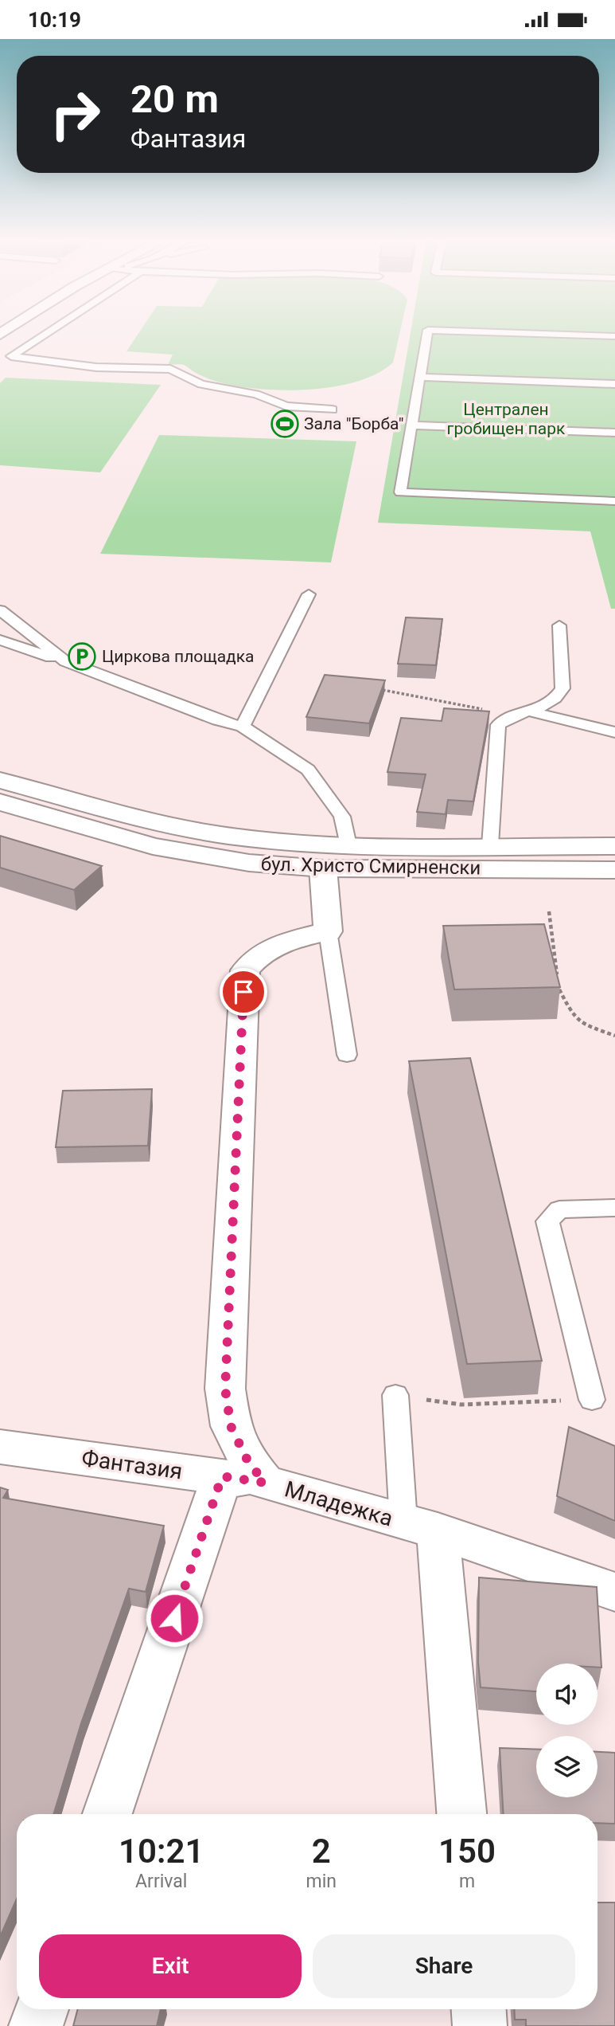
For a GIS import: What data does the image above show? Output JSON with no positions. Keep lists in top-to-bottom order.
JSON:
{
  "streets": {
    "main road": ["бул. Христо Смирненски", "Фантазия", "Младежка"]
  },
  "crossings": [
    ["Фантазия", "Младежка"]
  ],
  "parks": ["Централен гробищен парк"],
  "places": {
    "sports": ["Зала \"Борба\""],
    "parking": ["Циркова площадка"]
  },
  "page": {
    "status": "10:19",
    "turn": ["20 m", "Фантазия"],
    "eta": [
      "10:21",
      "Arrival",
      "2",
      "min",
      "150",
      "m"
    ],
    "buttons": ["Exit", "Share"]
  }
}
